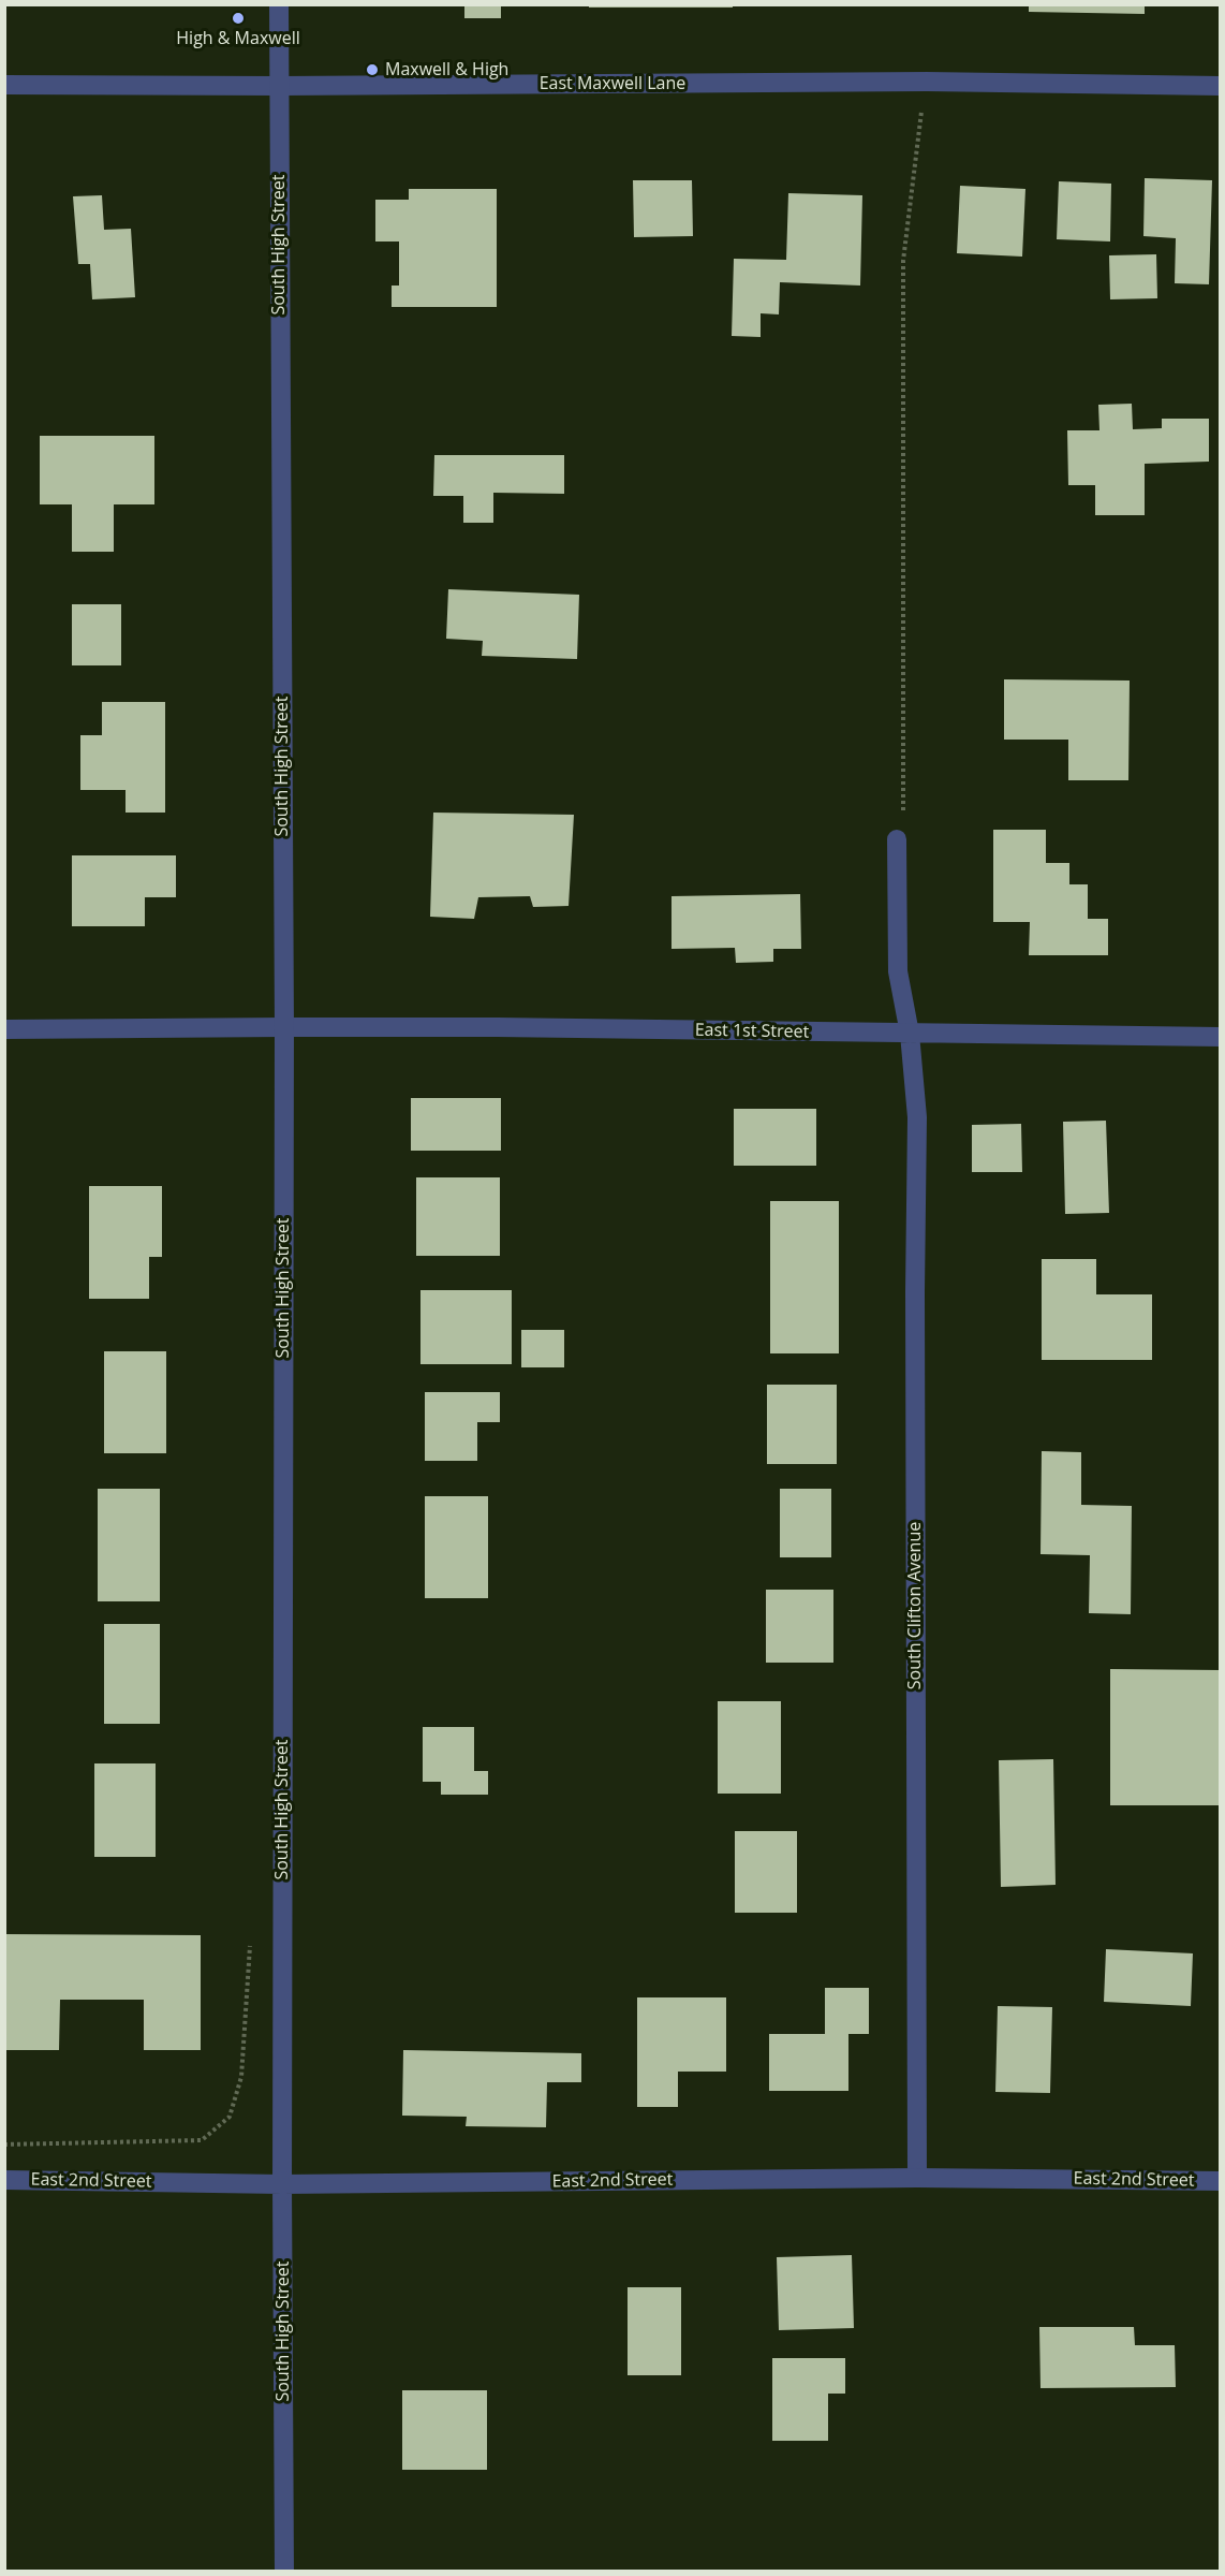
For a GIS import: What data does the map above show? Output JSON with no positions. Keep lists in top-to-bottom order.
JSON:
{
  "streets": {
    "street": [
      "East Maxwell Lane",
      "South High Street",
      "East 1st Street",
      "South Clifton Avenue",
      "East 2nd Street"
    ]
  },
  "crossings": [
    ["East Maxwell Lane", "South High Street"],
    ["South High Street", "East 1st Street"],
    ["South High Street", "East 2nd Street"],
    ["East 1st Street", "South Clifton Avenue"],
    ["South Clifton Avenue", "East 2nd Street"]
  ],
  "places": ["High & Maxwell", "Maxwell & High"]
}
